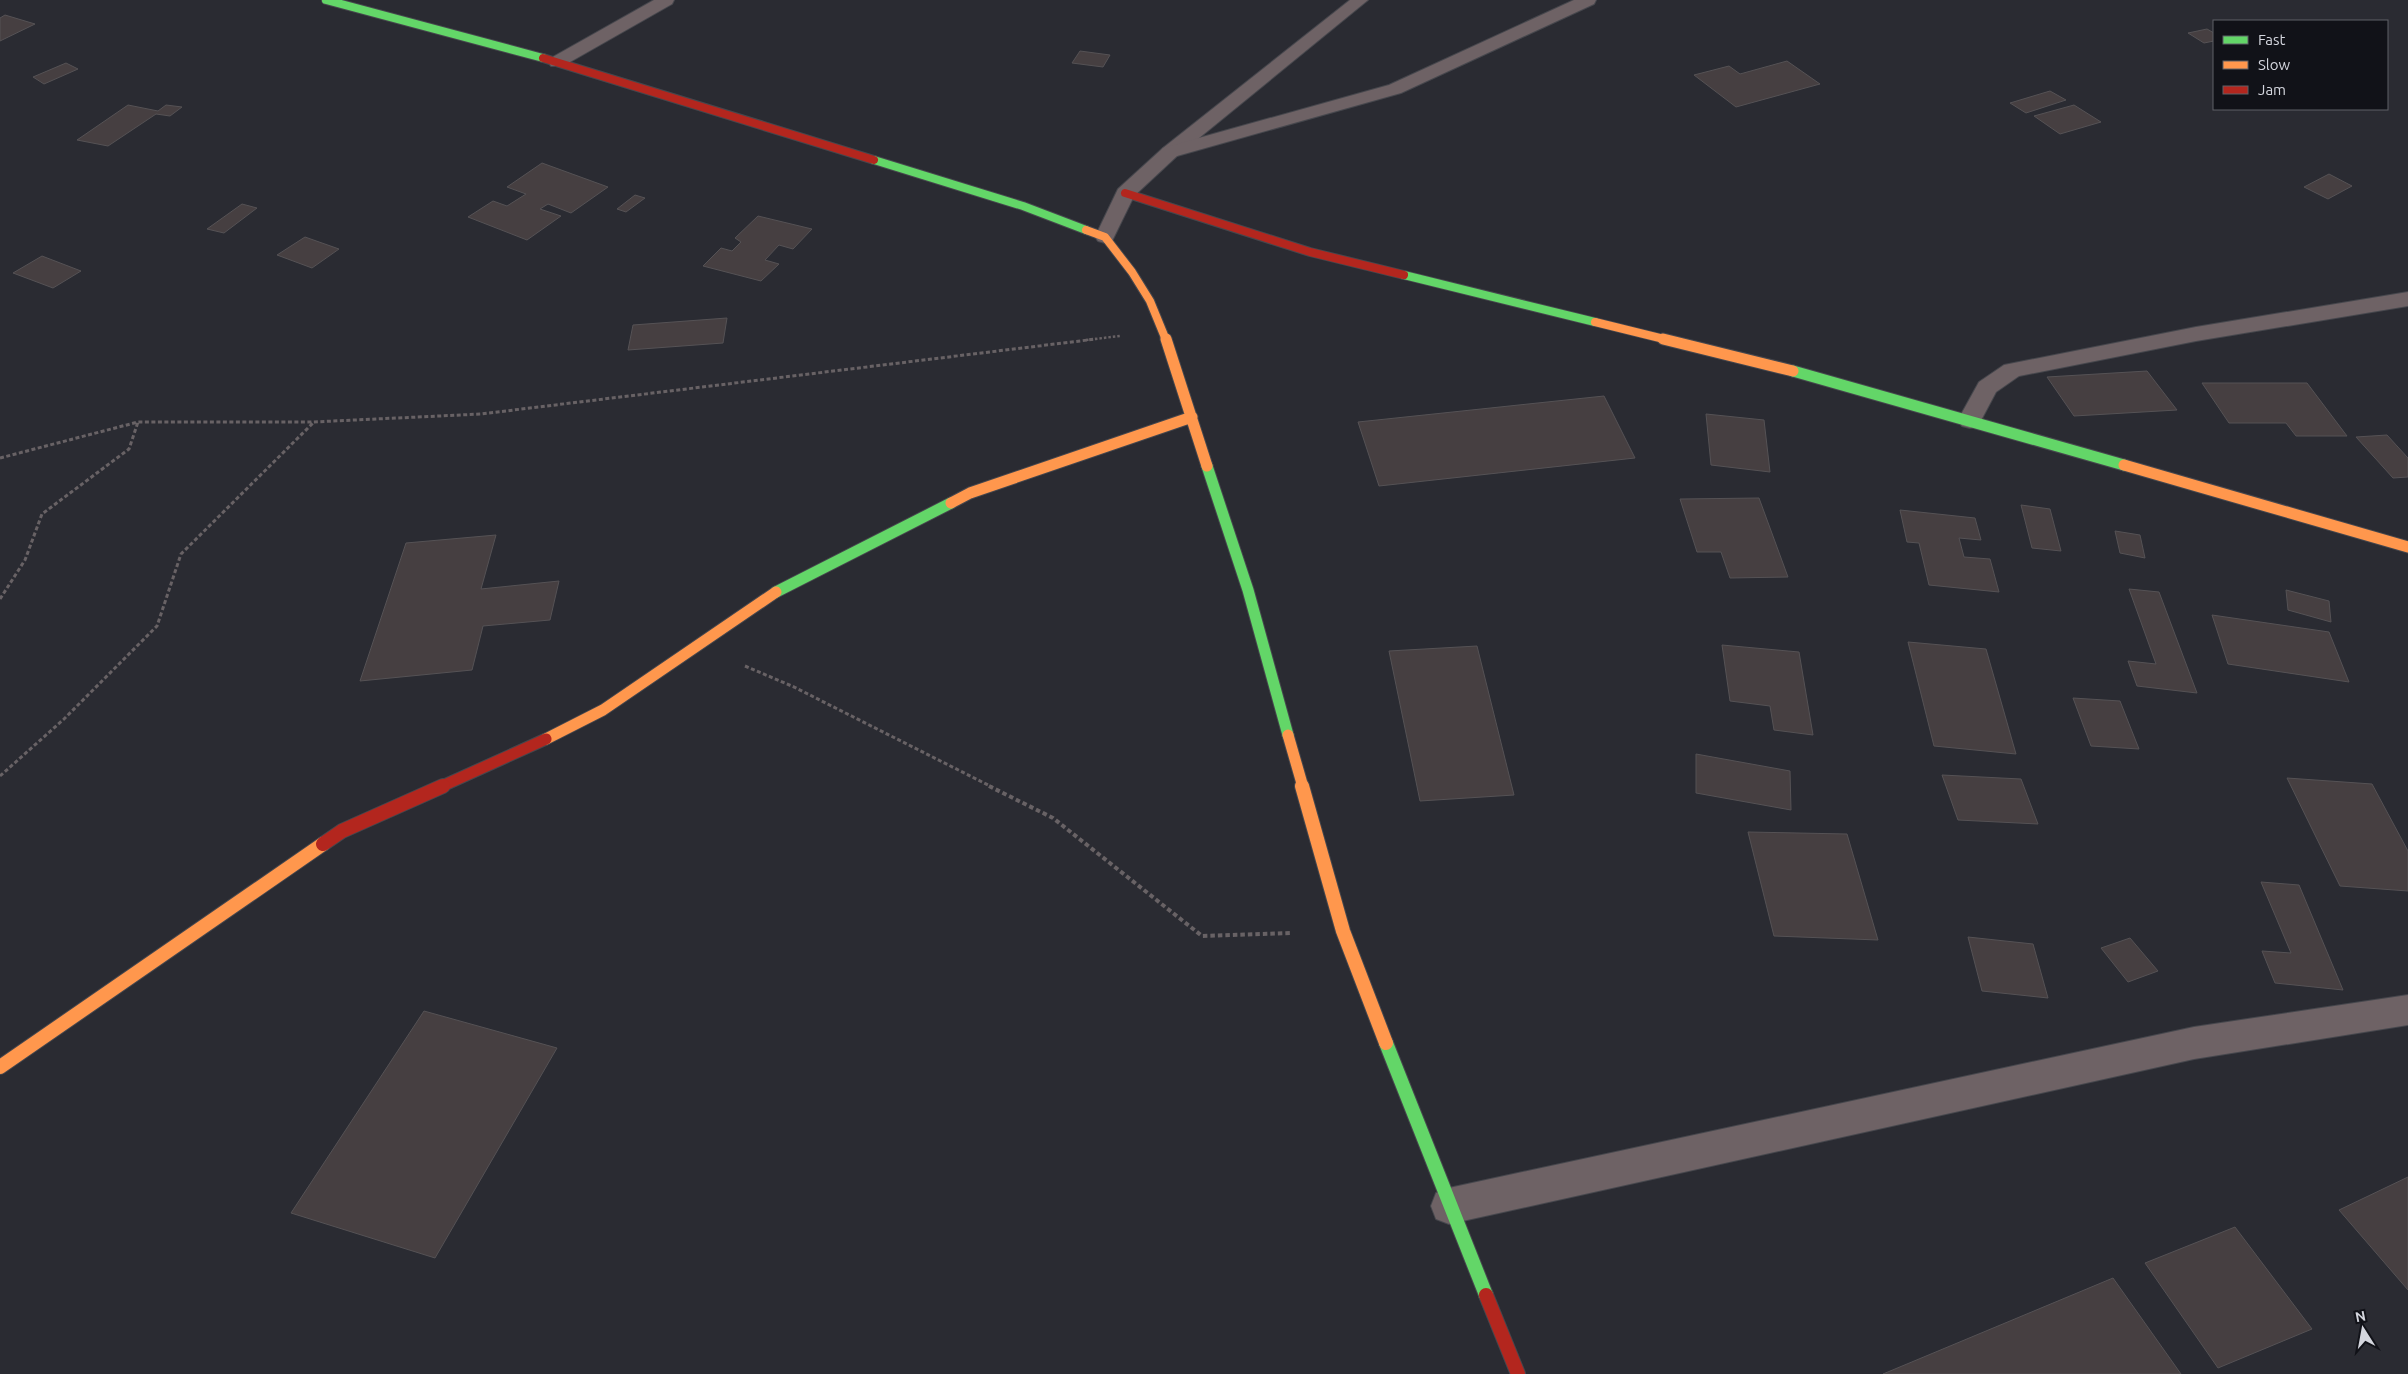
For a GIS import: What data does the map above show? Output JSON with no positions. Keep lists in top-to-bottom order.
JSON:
{
  "legend": ["Fast", "Slow", "Jam"],
  "north": "top"
}
